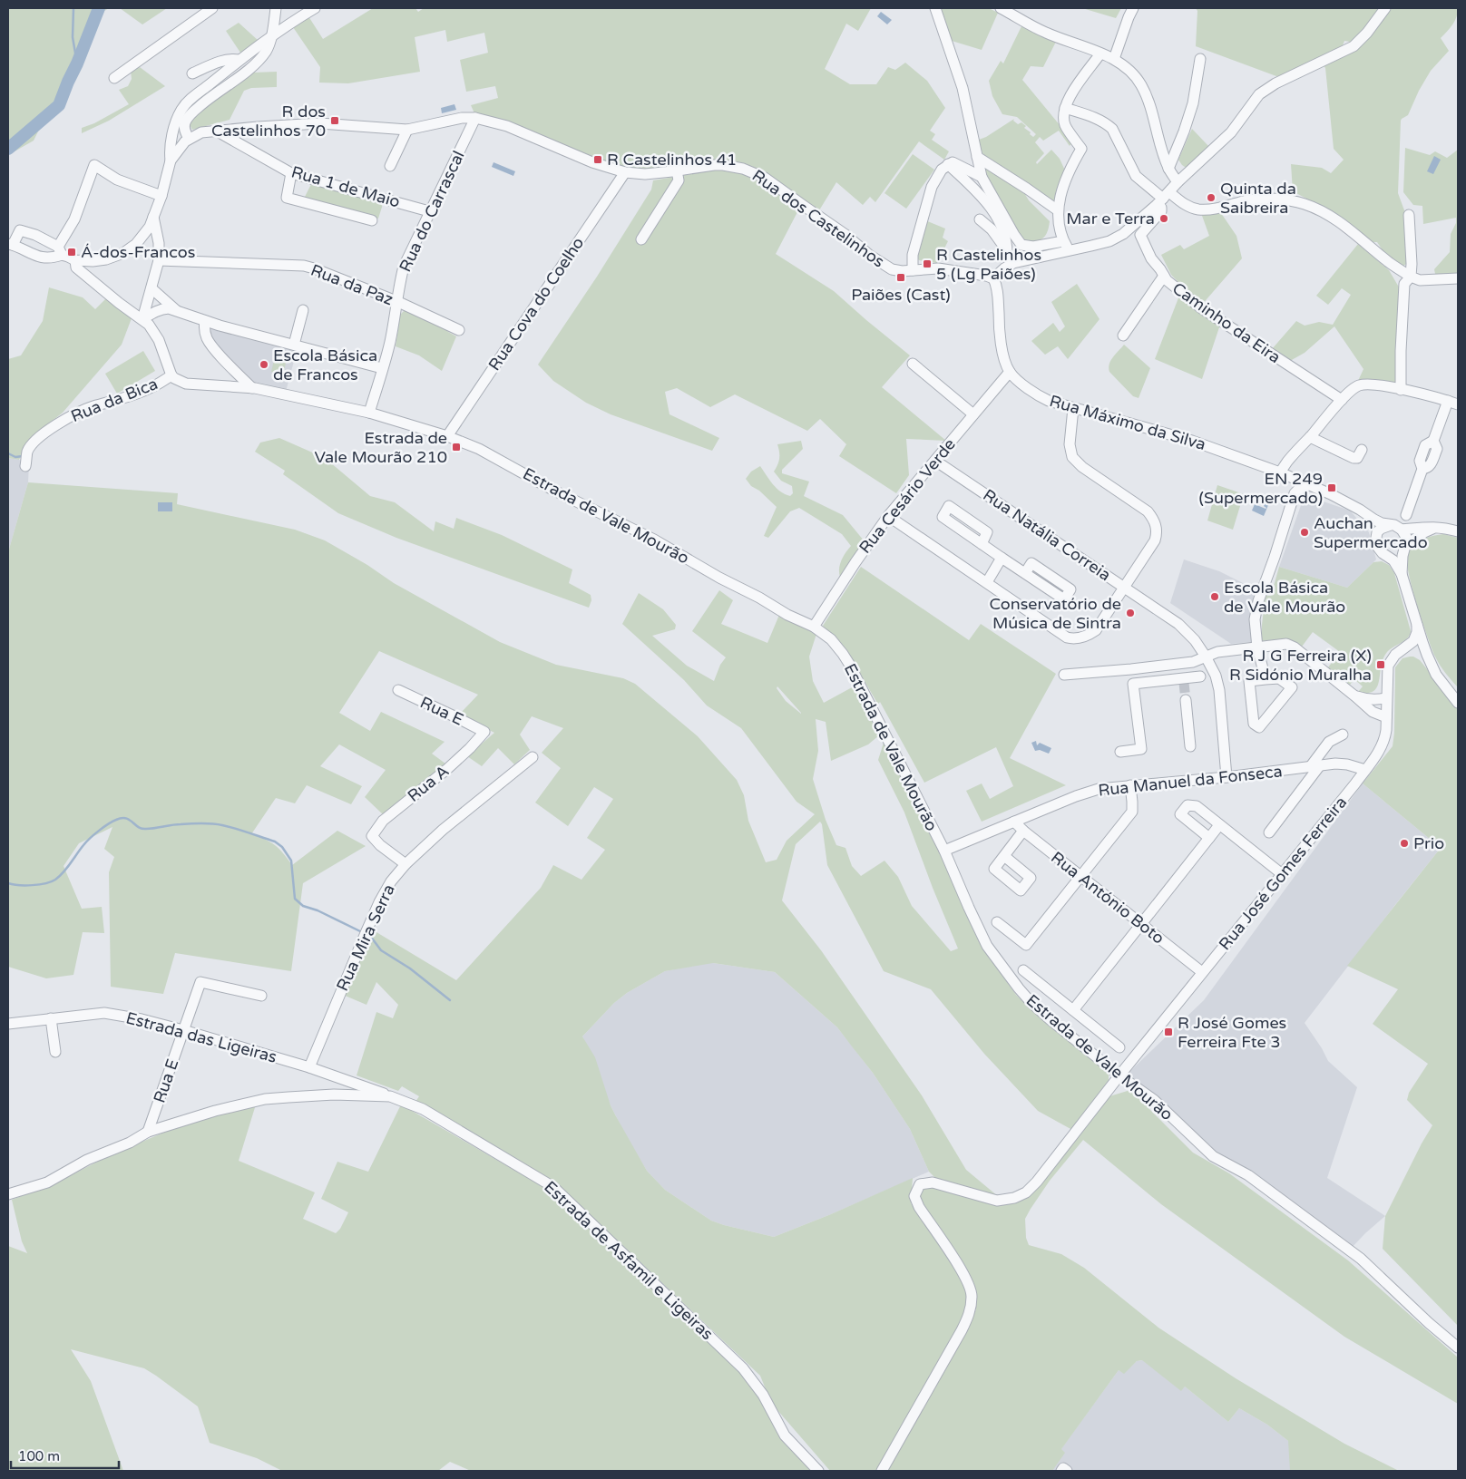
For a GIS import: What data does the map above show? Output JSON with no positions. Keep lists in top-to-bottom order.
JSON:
{
  "streets": {
    "street": [
      "Rua 1 de Maio",
      "Rua do Carrascal",
      "Rua dos Castelinhos",
      "Rua da Paz",
      "Rua Cova do Coelho",
      "Caminho da Eira",
      "Rua da Bica",
      "Rua Máximo da Silva",
      "Rua Cesário Verde",
      "Estrada de Vale Mourão",
      "Rua Natália Correia",
      "Rua E",
      "Rua Manuel da Fonseca",
      "Rua A",
      "Rua José Gomes Ferreira",
      "Rua António Boto",
      "Rua Mira Serra",
      "Estrada das Ligeiras",
      "Estrada de Asfamil e Ligeiras"
    ]
  },
  "crossings": [
    ["Rua 1 de Maio", "Rua do Carrascal"],
    ["Rua 1 de Maio", "Rua dos Castelinhos"],
    ["Rua do Carrascal", "Rua dos Castelinhos"],
    ["Rua do Carrascal", "Rua da Paz"],
    ["Rua do Carrascal", "Estrada de Vale Mourão"],
    ["Rua dos Castelinhos", "Rua Cova do Coelho"],
    ["Rua Cova do Coelho", "Estrada de Vale Mourão"],
    ["Rua da Bica", "Estrada de Vale Mourão"],
    ["Rua Máximo da Silva", "Rua Cesário Verde"],
    ["Rua Cesário Verde", "Estrada de Vale Mourão"],
    ["Rua Cesário Verde", "Rua Natália Correia"],
    ["Estrada de Vale Mourão", "Rua Manuel da Fonseca"],
    ["Estrada de Vale Mourão", "Rua José Gomes Ferreira"],
    ["Rua Natália Correia", "Rua Manuel da Fonseca"],
    ["Rua E", "Rua A"],
    ["Rua E", "Estrada das Ligeiras"],
    ["Rua E", "Estrada de Asfamil e Ligeiras"],
    ["Rua Manuel da Fonseca", "Rua José Gomes Ferreira"],
    ["Rua Manuel da Fonseca", "Rua António Boto"],
    ["Rua A", "Rua Mira Serra"],
    ["Rua José Gomes Ferreira", "Rua António Boto"],
    ["Rua Mira Serra", "Estrada das Ligeiras"],
    ["Estrada das Ligeiras", "Estrada de Asfamil e Ligeiras"]
  ],
  "places": {
    "transit": [
      "R dos Castelinhos 70",
      "R Castelinhos 41",
      "Á-dos-Francos",
      "R Castelinhos 5 (Lg Paiões)",
      "Paiões (Cast)",
      "Estrada de Vale Mourão 210",
      "EN 249 (Supermercado)",
      "R J G Ferreira (X) R Sidónio Muralha",
      "R José Gomes Ferreira Fte 3"
    ],
    "other": [
      "Quinta da Saibreira",
      "Mar e Terra",
      "Escola Básica de Francos",
      "Auchan Supermercado",
      "Escola Básica de Vale Mourão",
      "Conservatório de Música de Sintra",
      "Prio"
    ]
  },
  "scale_bar": "100 m"
}
